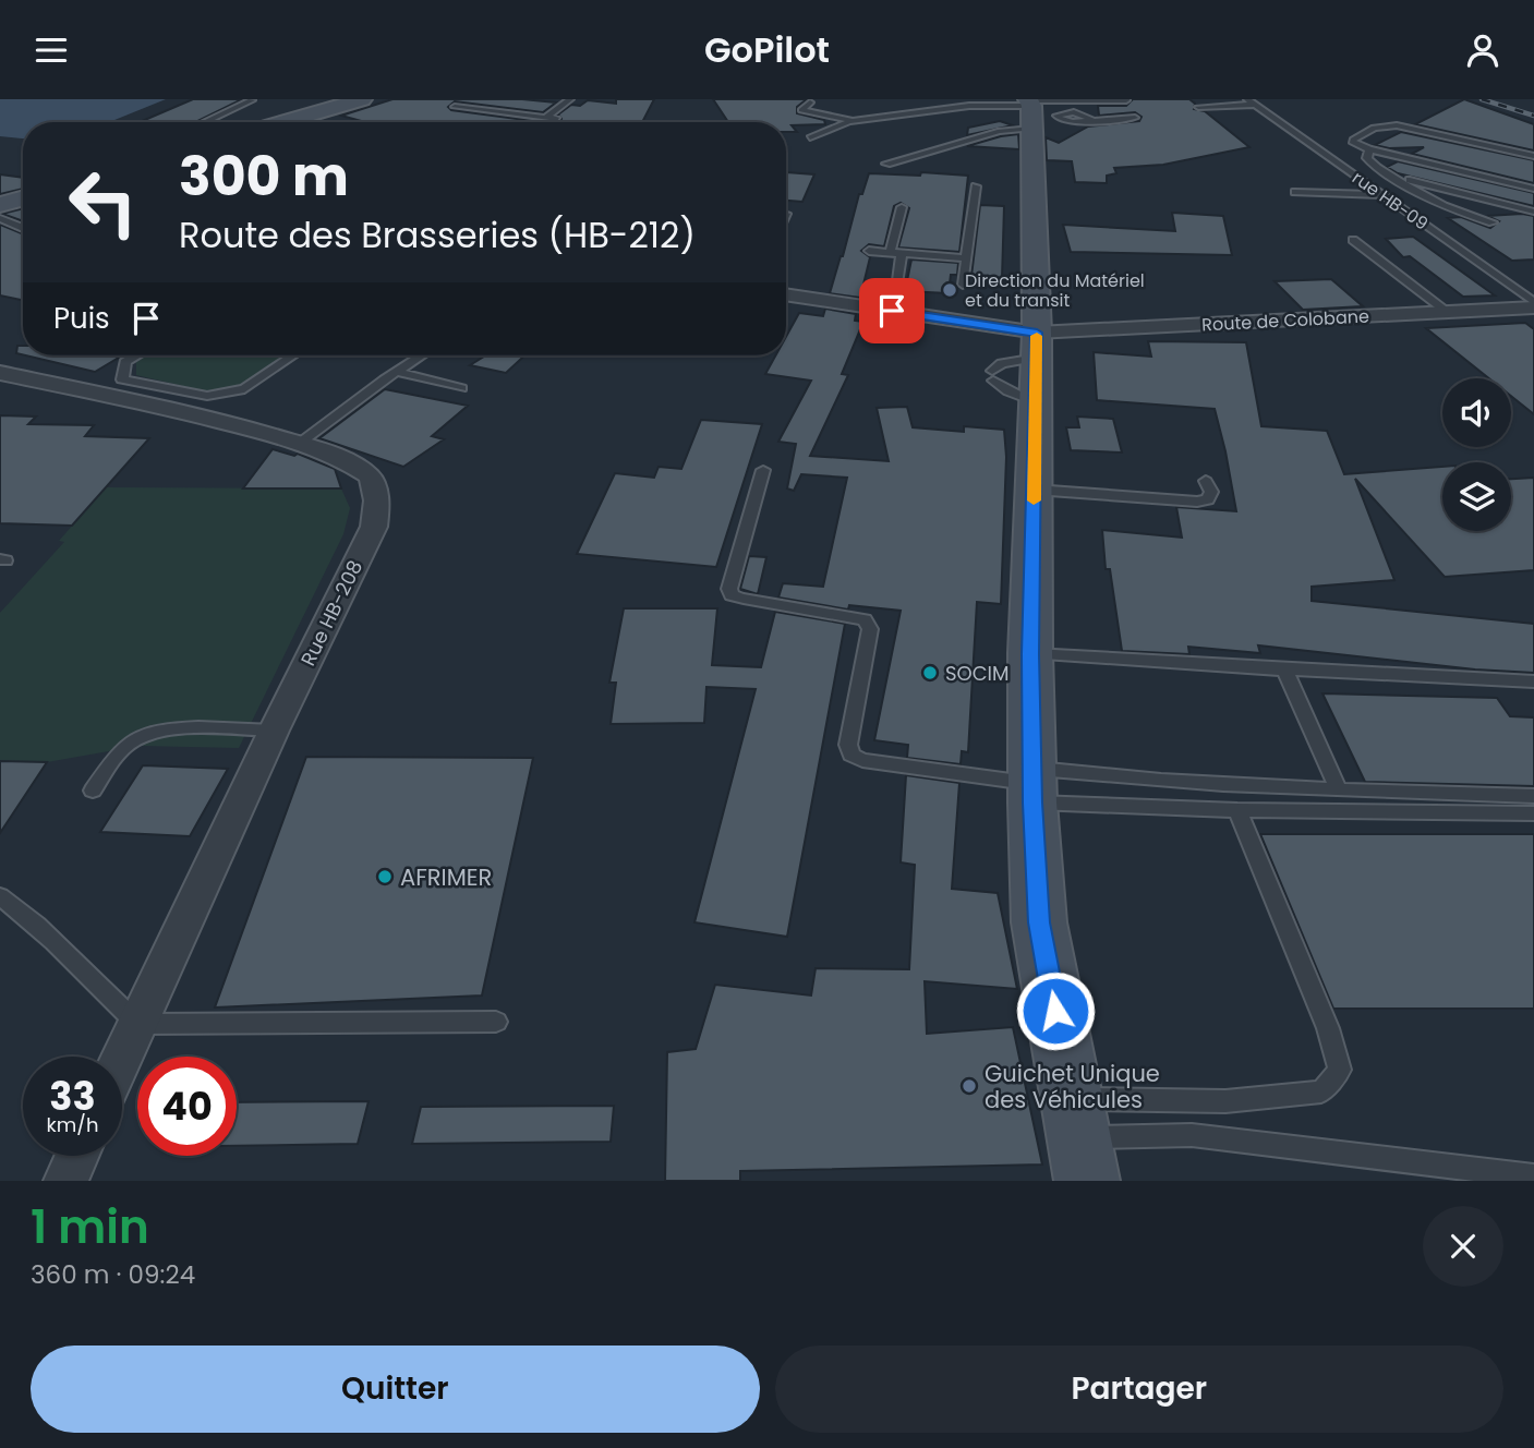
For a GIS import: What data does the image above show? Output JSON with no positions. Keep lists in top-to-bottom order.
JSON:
{
  "streets": {
    "street": ["Route de Colobane", "Rue HB-208"],
    "lane": ["rue HB-09"]
  },
  "places": [
    "Direction du Matériel et du transit",
    "SOCIM",
    "AFRIMER",
    "Guichet Unique des Véhicules"
  ],
  "page": {
    "header": "GoPilot",
    "turn": ["300 m", "Route des Brasseries (HB-212)"],
    "then": "Puis",
    "speed": "33 km/h",
    "limit": "40",
    "heading": ["1 min", "360 m · 09:24"],
    "buttons": ["Quitter", "Partager"]
  }
}
